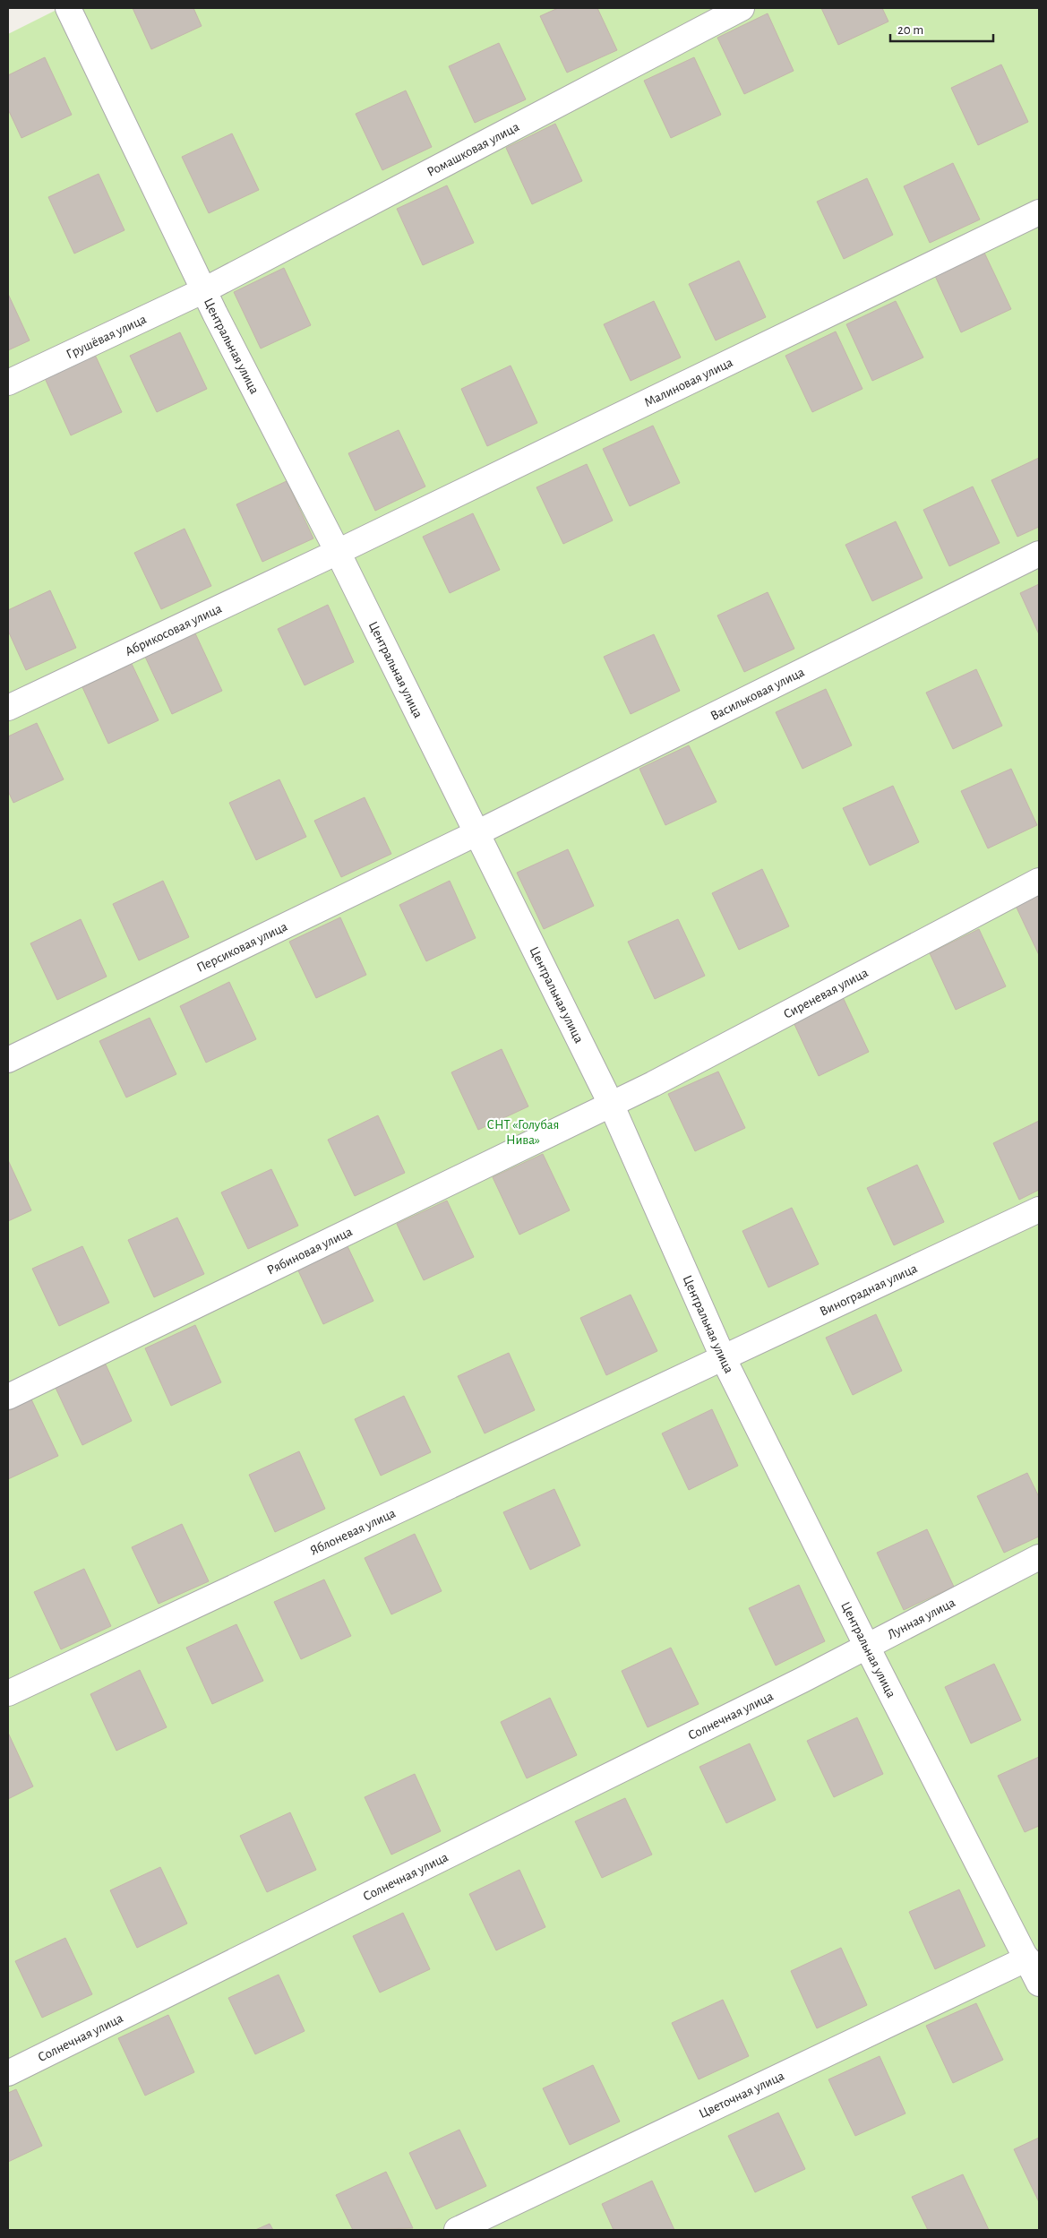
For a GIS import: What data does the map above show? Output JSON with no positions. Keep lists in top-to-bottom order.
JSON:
{
  "streets": {
    "street": [
      "Ромашковая улица",
      "Грушёвая улица",
      "Центральная улица",
      "Малиновая улица",
      "Абрикосовая улица",
      "Васильковая улица",
      "Персиковая улица",
      "Сиреневая улица",
      "Рябиновая улица",
      "Виноградная улица",
      "Яблоневая улица",
      "Лунная улица",
      "Солнечная улица",
      "Цветочная улица"
    ]
  },
  "crossings": [
    ["Ромашковая улица", "Грушёвая улица"],
    ["Ромашковая улица", "Центральная улица"],
    ["Грушёвая улица", "Центральная улица"],
    ["Центральная улица", "Малиновая улица"],
    ["Центральная улица", "Абрикосовая улица"],
    ["Центральная улица", "Васильковая улица"],
    ["Центральная улица", "Персиковая улица"],
    ["Центральная улица", "Сиреневая улица"],
    ["Центральная улица", "Рябиновая улица"],
    ["Центральная улица", "Виноградная улица"],
    ["Центральная улица", "Лунная улица"],
    ["Центральная улица", "Цветочная улица"],
    ["Малиновая улица", "Абрикосовая улица"],
    ["Васильковая улица", "Персиковая улица"],
    ["Сиреневая улица", "Рябиновая улица"],
    ["Виноградная улица", "Яблоневая улица"],
    ["Лунная улица", "Солнечная улица"]
  ],
  "parks": ["СНТ «Голубая Нива»"],
  "scale_bar": "20 m"
}
